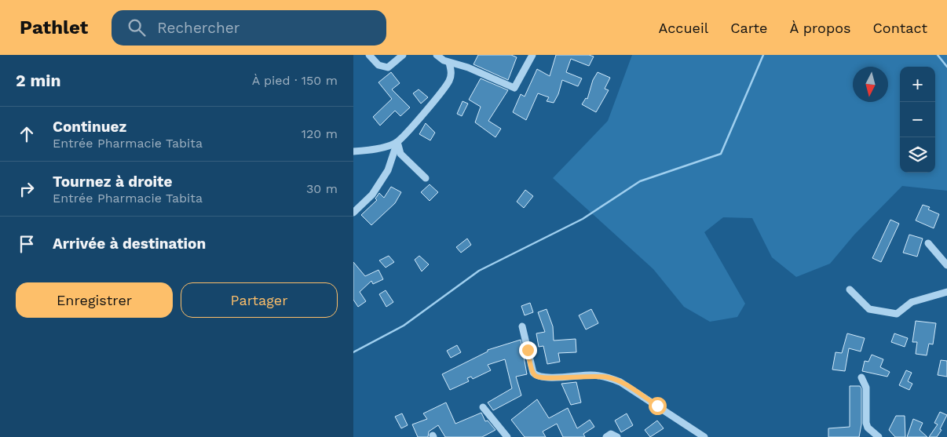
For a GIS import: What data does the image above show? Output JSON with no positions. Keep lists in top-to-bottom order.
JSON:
{
  "north": "bottom",
  "page": {
    "header": "Pathlet",
    "search": "Rechercher",
    "nav": [
      "Accueil",
      "Carte",
      "À propos",
      "Contact"
    ],
    "heading": ["2 min", "À pied · 150 m"],
    "map_buttons": ["+", "−"],
    "list": [
      ["Continuez", "Entrée Pharmacie Tabita", "120 m"],
      ["Tournez à droite", "Entrée Pharmacie Tabita", "30 m"],
      "Arrivée à destination"
    ],
    "buttons": ["Enregistrer", "Partager"]
  }
}
